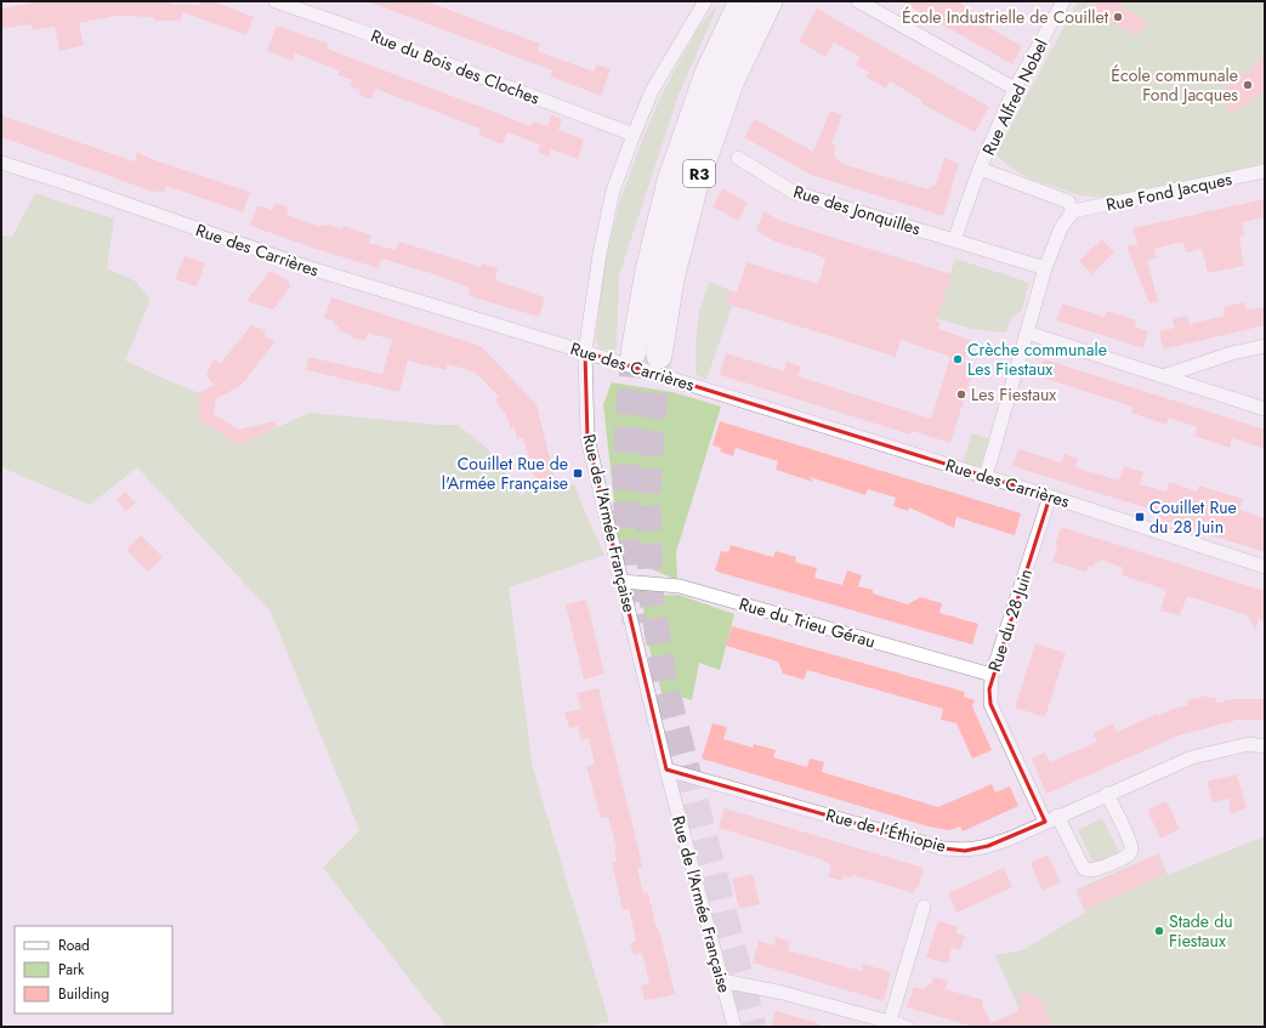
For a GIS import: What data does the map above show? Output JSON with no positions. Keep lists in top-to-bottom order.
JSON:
{
  "streets": {
    "highway": ["R3"],
    "street": [
      "Rue du Bois des Cloches",
      "Rue Alfred Nobel",
      "Rue Fond Jacques",
      "Rue des Jonquilles",
      "Rue des Carrières",
      "Rue de l'Armée Française",
      "Rue du 28 Juin",
      "Rue du Trieu Gérau",
      "Rue de l'Éthiopie"
    ]
  },
  "crossings": [
    ["Rue du Bois des Cloches", "Rue de l'Armée Française"],
    ["Rue Alfred Nobel", "Rue des Jonquilles"],
    ["Rue des Carrières", "Rue de l'Armée Française"],
    ["Rue des Carrières", "Rue du 28 Juin"],
    ["Rue de l'Armée Française", "Rue du Trieu Gérau"],
    ["Rue de l'Armée Française", "Rue de l'Éthiopie"],
    ["Rue du 28 Juin", "Rue du Trieu Gérau"],
    ["Rue du 28 Juin", "Rue de l'Éthiopie"]
  ],
  "places": {
    "other": [
      "École Industrielle de Couillet",
      "École communale Fond Jacques",
      "Crèche communale Les Fiestaux",
      "Les Fiestaux",
      "Stade du Fiestaux"
    ],
    "transit": ["Couillet Rue de l'Armée Française", "Couillet Rue du 28 Juin"]
  },
  "legend": ["Road", "Park", "Building"]
}
